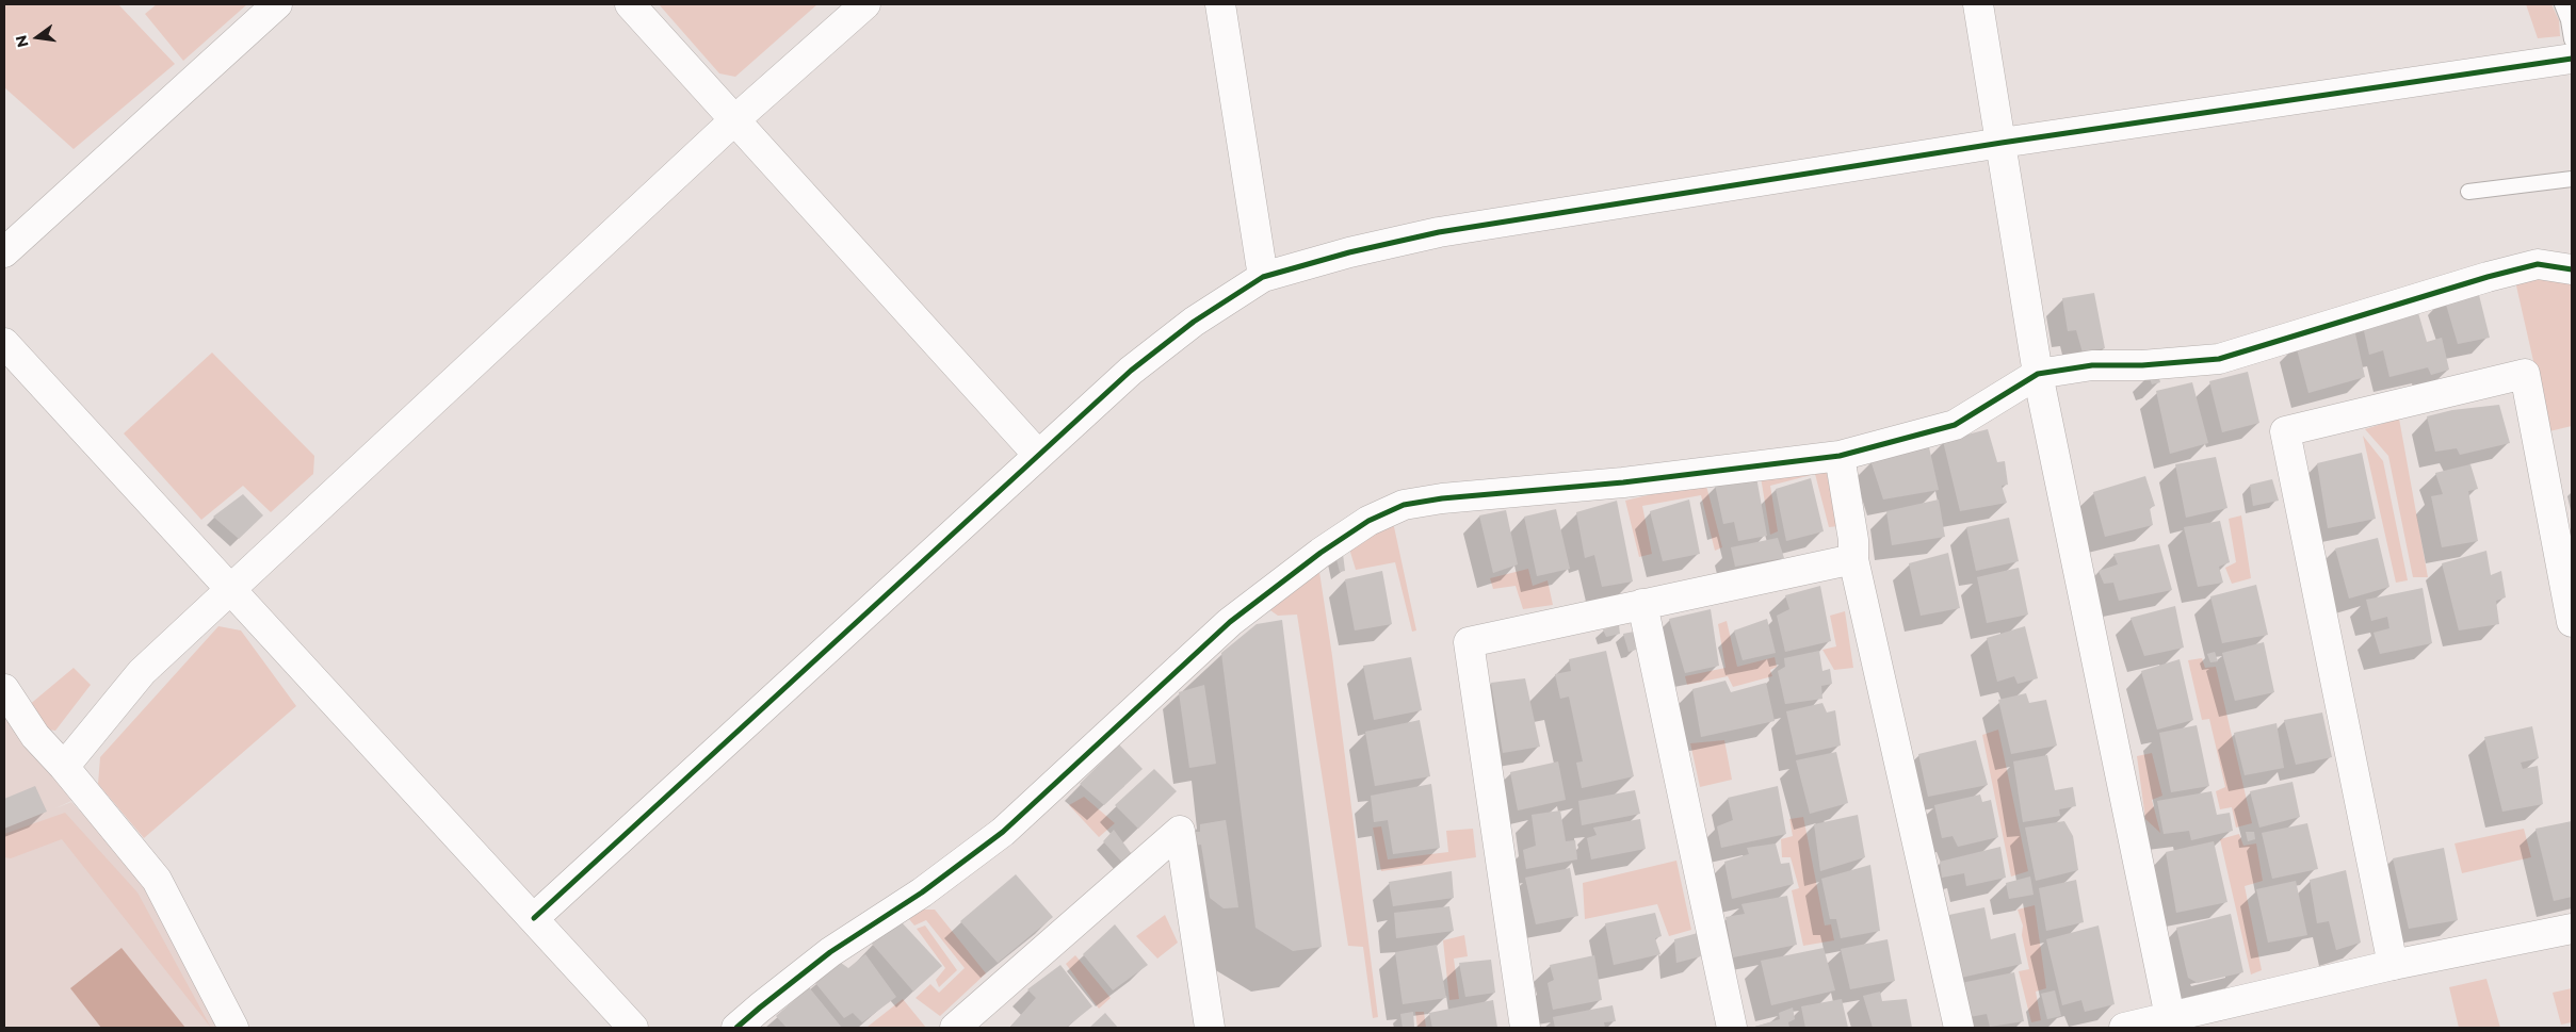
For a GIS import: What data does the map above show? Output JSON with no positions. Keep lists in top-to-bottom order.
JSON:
{
  "north": "left"
}
